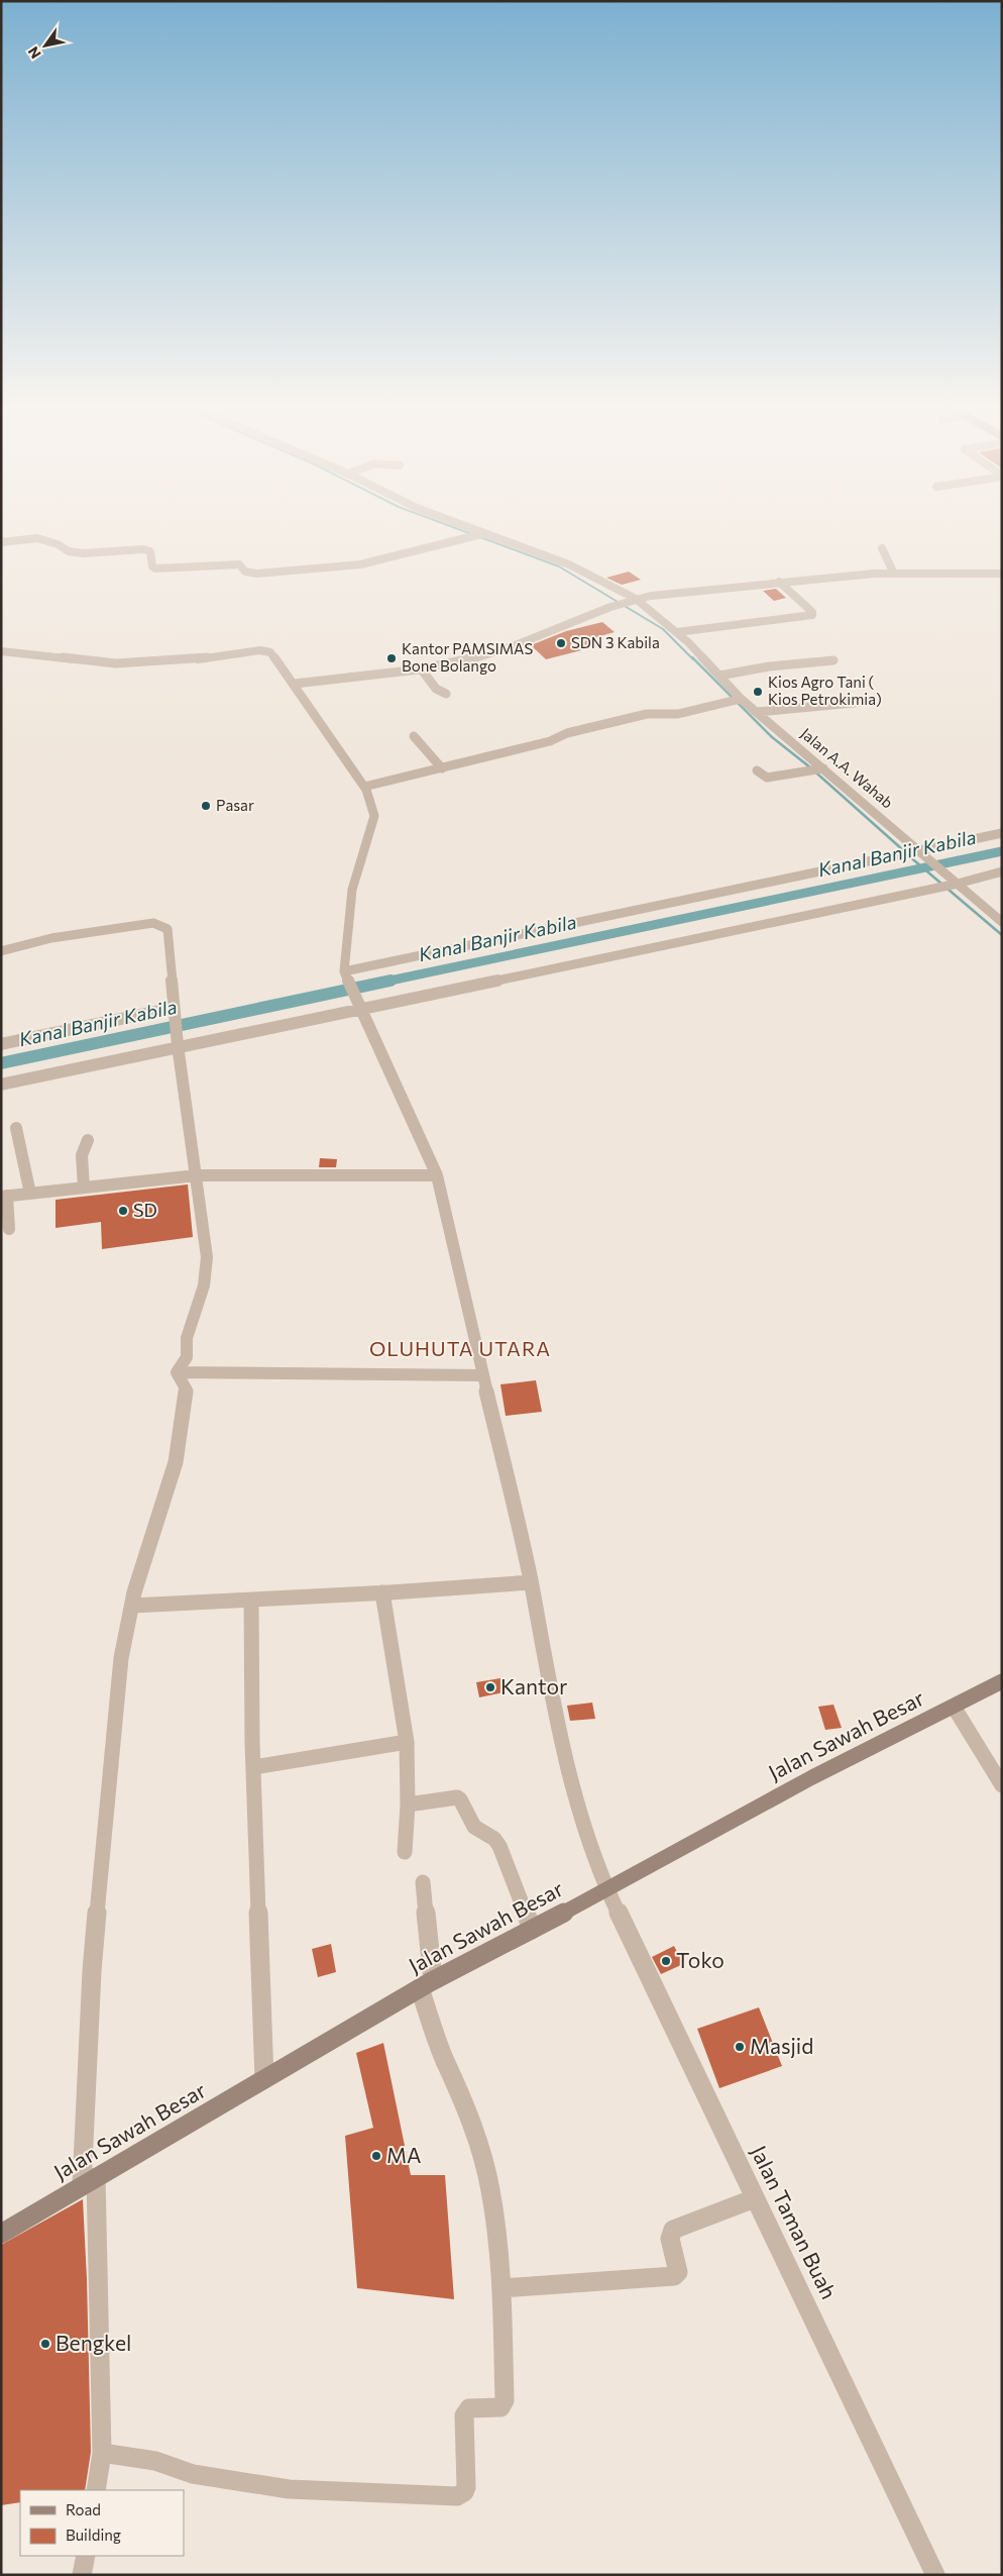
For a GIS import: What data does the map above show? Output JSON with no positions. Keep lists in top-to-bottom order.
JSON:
{
  "streets": {
    "main road": ["Jalan Sawah Besar"],
    "street": ["Jalan A.A. Wahab", "Jalan Taman Buah"]
  },
  "crossings": [
    ["Jalan Sawah Besar", "Jalan Taman Buah"]
  ],
  "districts": ["OLUHUTA UTARA"],
  "water": ["Kanal Banjir Kabila"],
  "places": [
    "SDN 3 Kabila",
    "Kantor PAMSIMAS Bone Bolango",
    "Kios Agro Tani ( Kios Petrokimia)",
    "Pasar",
    "SD",
    "Kantor",
    "Toko",
    "Masjid",
    "MA",
    "Bengkel"
  ],
  "legend": ["Road", "Building"],
  "north": "bottom left"
}
